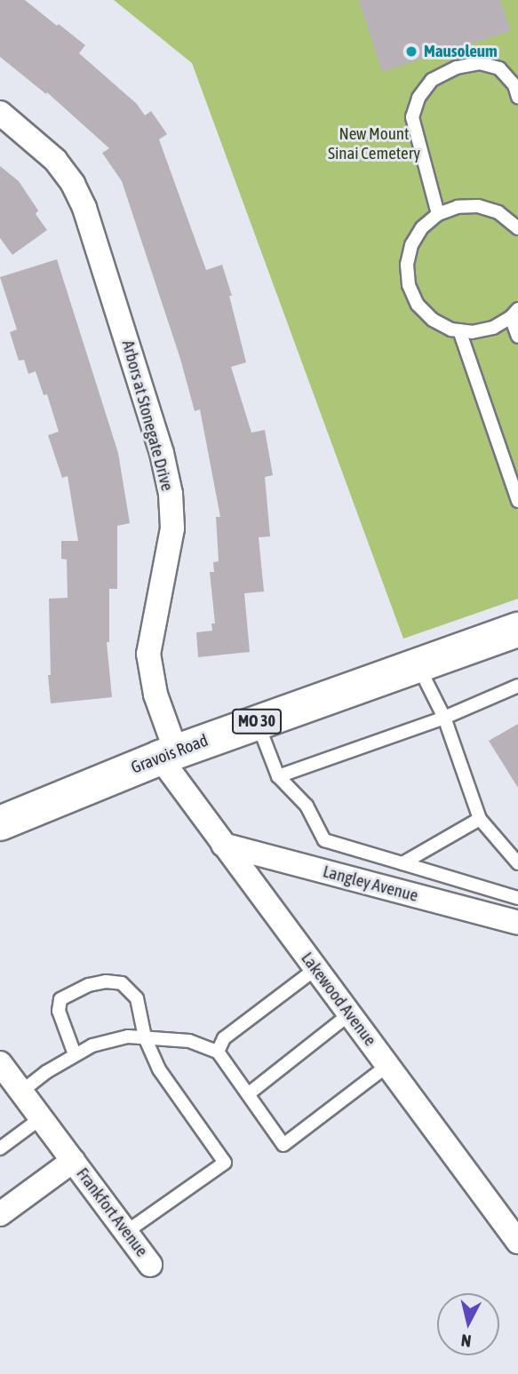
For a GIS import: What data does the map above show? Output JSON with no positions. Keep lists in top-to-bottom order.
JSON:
{
  "streets": {
    "main road": ["MO 30", "Gravois Road"],
    "street": [
      "Arbors at Stonegate Drive",
      "Langley Avenue",
      "Lakewood Avenue",
      "Frankfort Avenue"
    ]
  },
  "crossings": [
    ["Arbors at Stonegate Drive", "Gravois Road"],
    ["Arbors at Stonegate Drive", "Lakewood Avenue"],
    ["Gravois Road", "Lakewood Avenue"],
    ["Langley Avenue", "Lakewood Avenue"]
  ],
  "parks": ["New Mount Sinai Cemetery"],
  "places": ["Mausoleum"],
  "north": "bottom"
}
